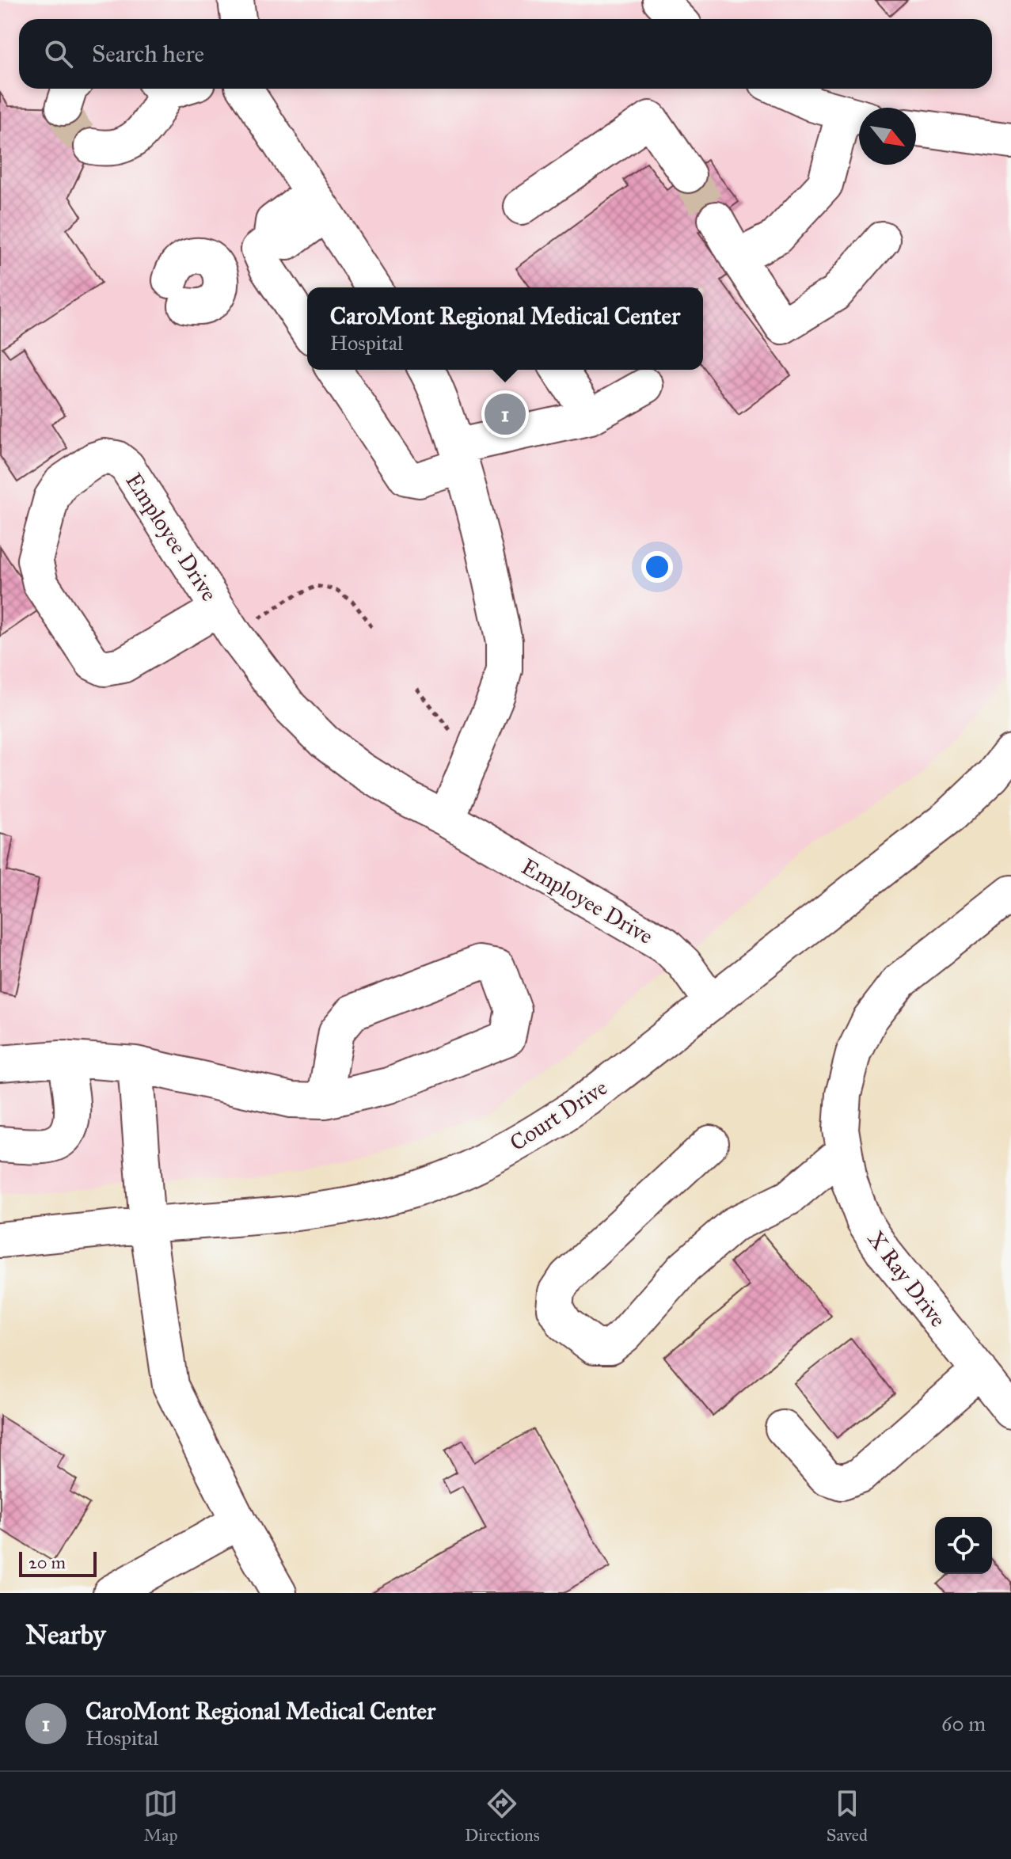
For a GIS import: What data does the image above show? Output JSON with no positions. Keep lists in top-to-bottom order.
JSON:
{
  "streets": {
    "street": ["Employee Drive", "Court Drive", "X Ray Drive"]
  },
  "crossings": [
    ["Employee Drive", "Court Drive"]
  ],
  "scale_bar": "20 m",
  "north": "bottom right",
  "page": {
    "search": "Search here",
    "popup": ["CaroMont Regional Medical Center", "Hospital"],
    "pins": "1",
    "scale": "20 m",
    "heading": "Nearby",
    "list": [
      {
        "mark": "1",
        "name": "CaroMont Regional Medical Center",
        "note": "Hospital",
        "value": "60 m"
      }
    ],
    "nav": ["Map", "Directions", "Saved"]
  }
}
